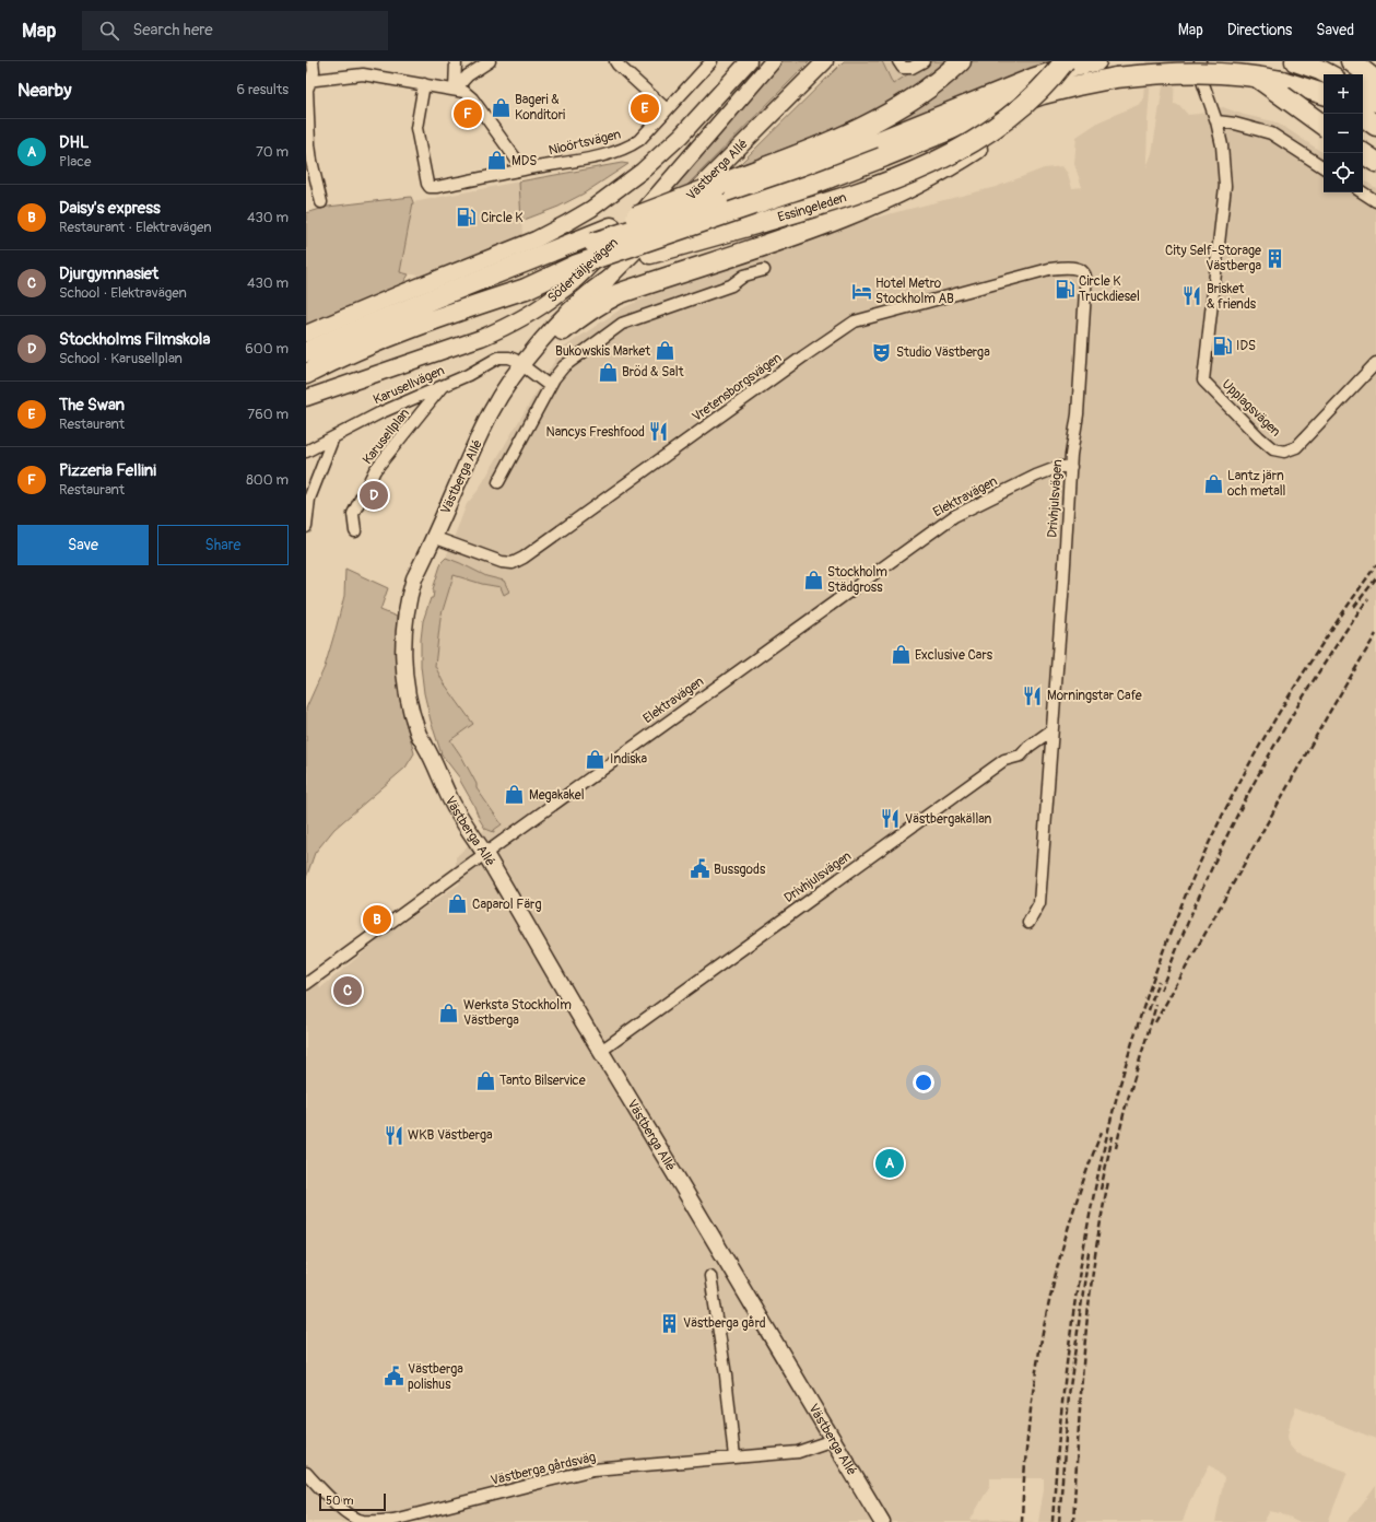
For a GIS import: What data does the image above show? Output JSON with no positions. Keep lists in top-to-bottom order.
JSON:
{
  "streets": {
    "highway": ["Essingeleden", "Södertäljevägen"],
    "street": [
      "Nioörtsvägen",
      "Västberga Allé",
      "Karusellvägen",
      "Vretensborgsvägen",
      "Upplagsvägen",
      "Karusellplan",
      "Elektravägen",
      "Drivhjulsvägen",
      "Västberga gårdsväg"
    ]
  },
  "crossings": [
    ["Västberga Allé", "Karusellvägen"],
    ["Västberga Allé", "Vretensborgsvägen"],
    ["Västberga Allé", "Elektravägen"],
    ["Västberga Allé", "Drivhjulsvägen"],
    ["Västberga Allé", "Västberga gårdsväg"],
    ["Essingeleden", "Södertäljevägen"],
    ["Karusellvägen", "Karusellplan"],
    ["Vretensborgsvägen", "Drivhjulsvägen"],
    ["Elektravägen", "Drivhjulsvägen"]
  ],
  "places": {
    "shop": [
      "Bageri & Konditori",
      "MDS",
      "Bukowskis Market",
      "Bröd & Salt",
      "Lantz järn och metall",
      "Stockholm Städgross",
      "Exclusive Cars",
      "Indiska",
      "Megakakel",
      "Caparol Färg",
      "Werksta Stockholm Västberga",
      "Tanto Bilservice"
    ],
    "fuel station": ["Circle K", "Circle K Truckdiesel", "IDS"],
    "building": ["City Self-Storage Västberga", "Västberga gård"],
    "hotel": ["Hotel Metro Stockholm AB"],
    "restaurant": [
      "Brisket & friends",
      "Nancys Freshfood",
      "Morningstar Cafe",
      "Västbergakällan",
      "WKB Västberga"
    ],
    "theatre": ["Studio Västberga"],
    "public building": ["Bussgods", "Västberga polishus"]
  },
  "scale_bar": "50 m",
  "page": {
    "header": "Map",
    "search": "Search here",
    "nav": ["Map", "Directions", "Saved"],
    "heading": ["Nearby", "6 results"],
    "map_buttons": ["+", "−"],
    "pins": [
      "E",
      "F",
      "D",
      "B",
      "C",
      "A"
    ],
    "list": [
      {
        "mark": "A",
        "name": "DHL",
        "note": "Place",
        "value": "70 m"
      },
      {
        "mark": "B",
        "name": "Daisy's express",
        "note": "Restaurant · Elektravägen",
        "value": "430 m"
      },
      {
        "mark": "C",
        "name": "Djurgymnasiet",
        "note": "School · Elektravägen",
        "value": "430 m"
      },
      {
        "mark": "D",
        "name": "Stockholms Filmskola",
        "note": "School · Karusellplan",
        "value": "600 m"
      },
      {
        "mark": "E",
        "name": "The Swan",
        "note": "Restaurant",
        "value": "760 m"
      },
      {
        "mark": "F",
        "name": "Pizzeria Fellini",
        "note": "Restaurant",
        "value": "800 m"
      }
    ],
    "buttons": ["Save", "Share"],
    "scale": "50 m"
  }
}
